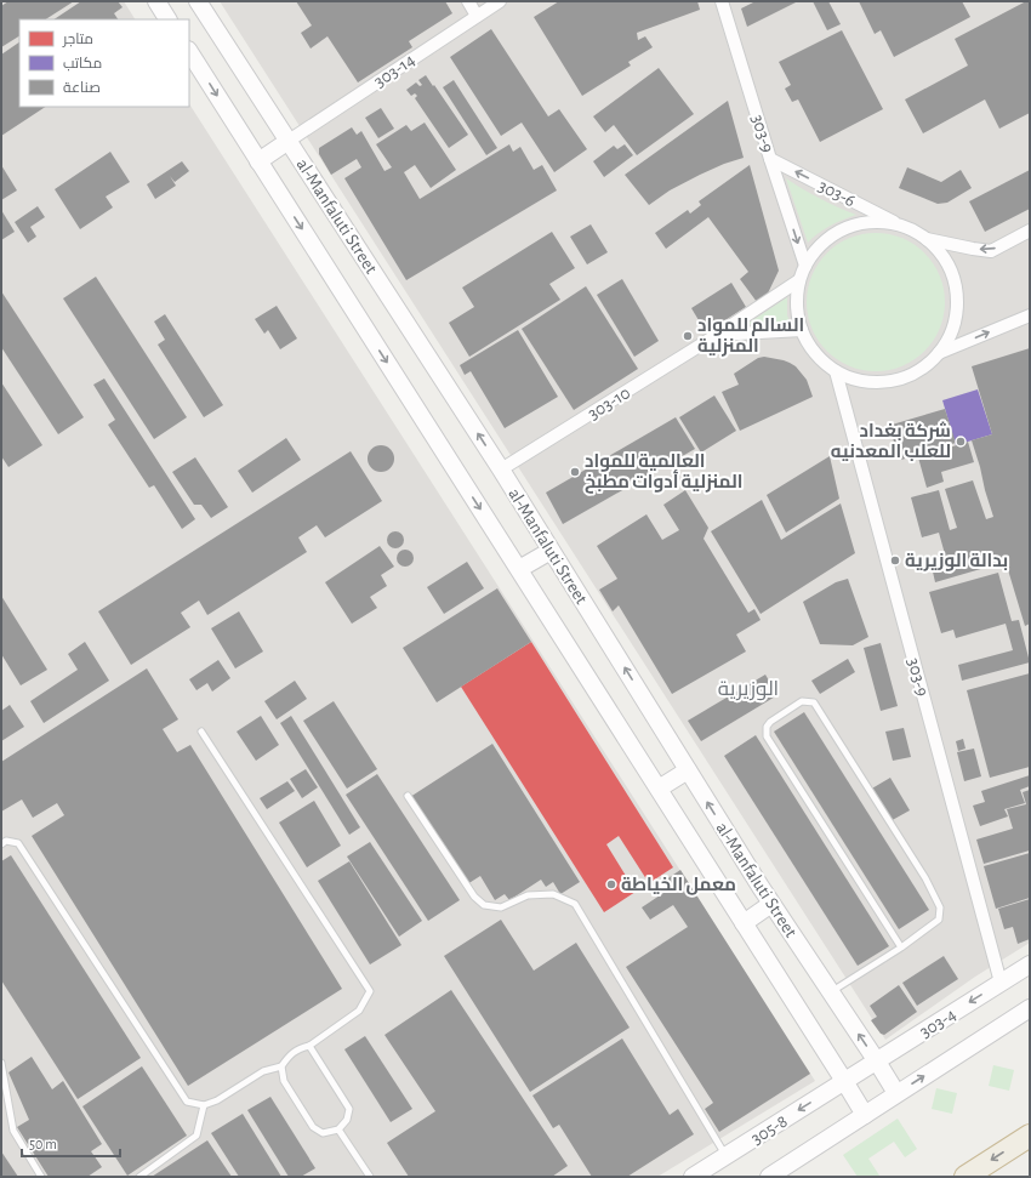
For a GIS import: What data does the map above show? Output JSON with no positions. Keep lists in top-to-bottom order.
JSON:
{
  "streets": {
    "street": [
      "303-14",
      "303-9",
      "303-6",
      "al-Manfaluti Street",
      "303-10",
      "303-4",
      "305-8"
    ]
  },
  "crossings": [
    ["303-14", "al-Manfaluti Street"],
    ["303-9", "303-6"],
    ["303-9", "303-10"],
    ["303-9", "303-4"],
    ["303-6", "303-10"],
    ["al-Manfaluti Street", "303-10"],
    ["al-Manfaluti Street", "303-4"],
    ["al-Manfaluti Street", "305-8"],
    ["303-4", "305-8"]
  ],
  "one_way": ["303-6"],
  "districts": ["الوزيرية"],
  "places": [
    "السالم للمواد المنزلية",
    "شركة بغداد للعلب المعدنيه",
    "العالمية للمواد المنزلية أدوات مطبخ",
    "بدالة الوزيرية",
    "معمل الخياطة"
  ],
  "legend": ["متاجر", "مكاتب", "صناعة"],
  "scale_bar": "50 m"
}
